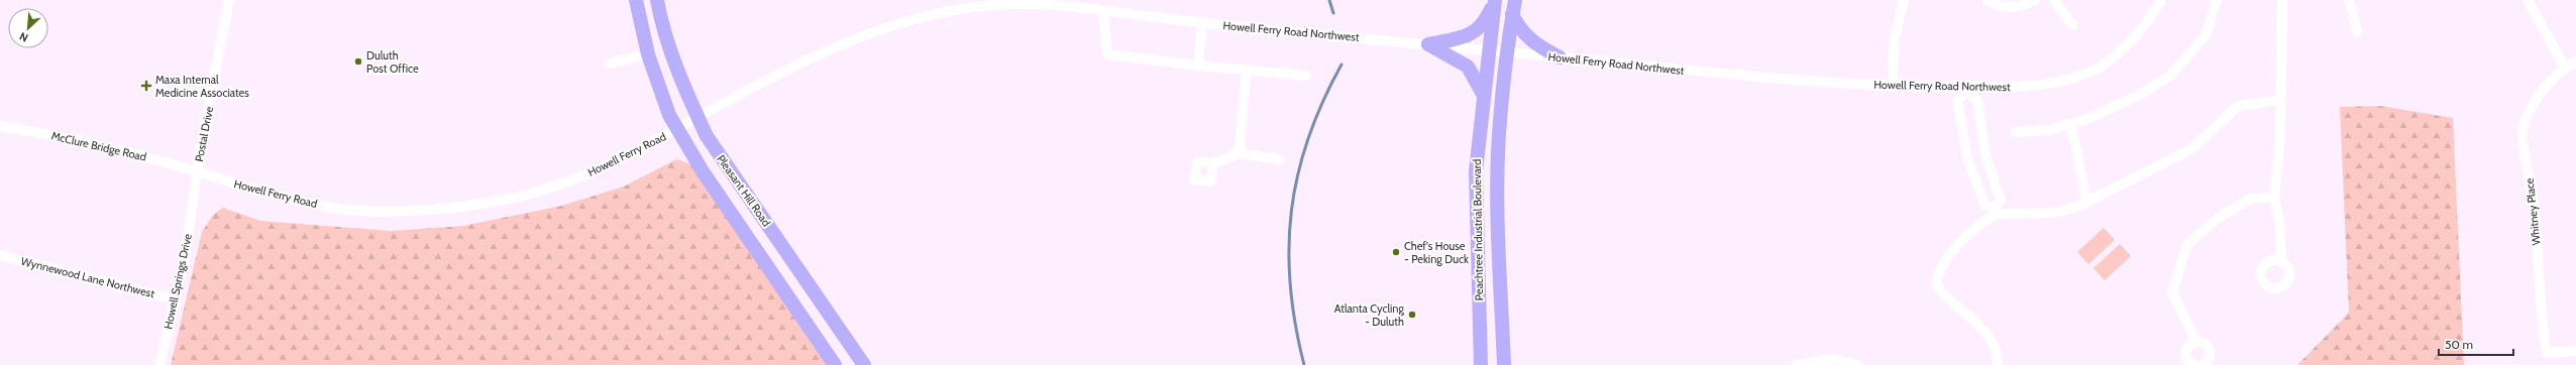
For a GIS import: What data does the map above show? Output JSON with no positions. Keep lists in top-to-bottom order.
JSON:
{
  "streets": {
    "highway": ["Pleasant Hill Road", "Peachtree Industrial Boulevard"],
    "street": [
      "Howell Ferry Road Northwest",
      "Postal Drive",
      "McClure Bridge Road",
      "Howell Ferry Road",
      "Whitney Place",
      "Wynnewood Lane Northwest",
      "Howell Springs Drive"
    ]
  },
  "crossings": [
    ["Howell Ferry Road Northwest", "Howell Ferry Road"],
    ["Howell Ferry Road Northwest", "Peachtree Industrial Boulevard"],
    ["Postal Drive", "McClure Bridge Road"],
    ["Postal Drive", "Howell Ferry Road"],
    ["Postal Drive", "Howell Springs Drive"],
    ["McClure Bridge Road", "Howell Ferry Road"],
    ["McClure Bridge Road", "Howell Springs Drive"],
    ["Howell Ferry Road", "Pleasant Hill Road"],
    ["Howell Ferry Road", "Howell Springs Drive"],
    ["Wynnewood Lane Northwest", "Howell Springs Drive"]
  ],
  "places": {
    "other": ["Duluth Post Office", "Chef's House - Peking Duck", "Atlanta Cycling - Duluth"],
    "health": ["Maxa Internal Medicine Associates"]
  },
  "scale_bar": "50 m",
  "north": "bottom left"
}
